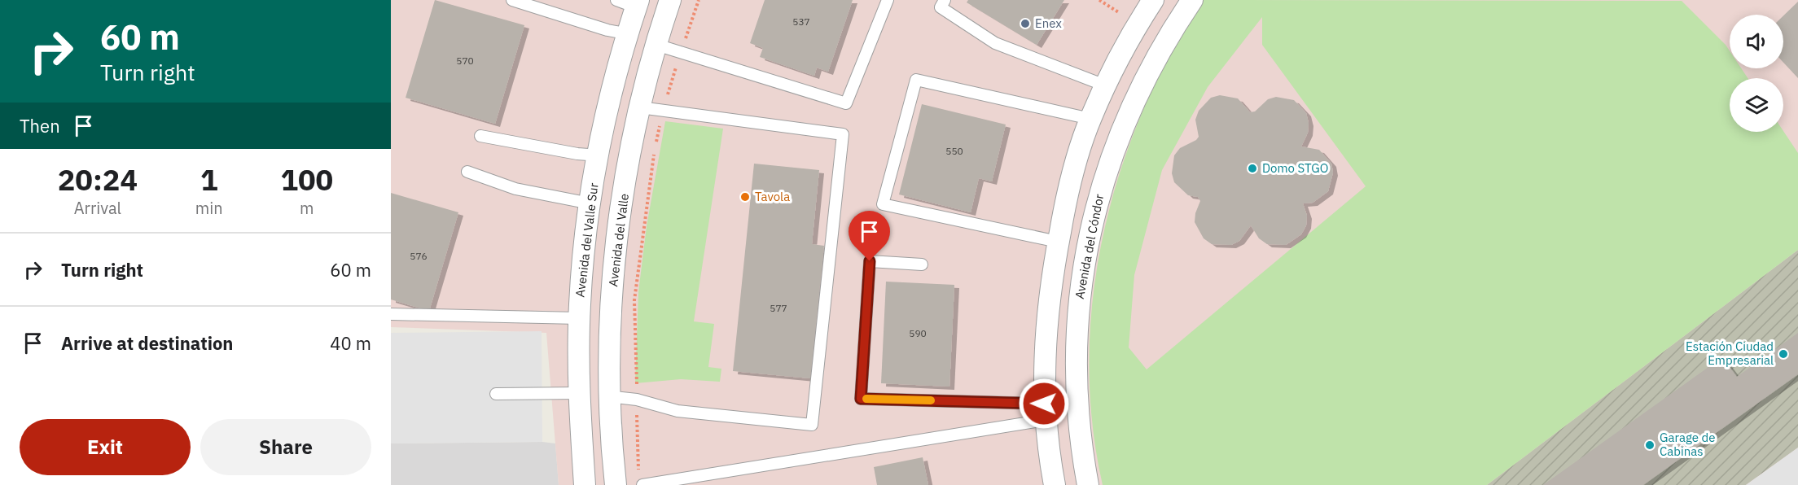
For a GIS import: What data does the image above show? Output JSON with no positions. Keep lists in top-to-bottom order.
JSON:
{
  "streets": {
    "street": ["Avenida del Valle Sur", "Avenida del Valle", "Avenida del Cóndor"]
  },
  "places": [
    "Enex",
    "Domo STGO",
    "Tavola",
    "Estación Ciudad Empresarial",
    "Garage de Cabinas"
  ],
  "house_numbers": [
    "537",
    "570",
    "550",
    "576",
    "577",
    "590"
  ],
  "page": {
    "turn": ["60 m", "Turn right"],
    "then": "Then",
    "eta": [
      "20:24",
      "Arrival",
      "1",
      "min",
      "100",
      "m"
    ],
    "list": [
      {
        "name": "Turn right",
        "value": "60 m"
      },
      {
        "name": "Arrive at destination",
        "value": "40 m"
      }
    ],
    "buttons": ["Exit", "Share"]
  }
}
